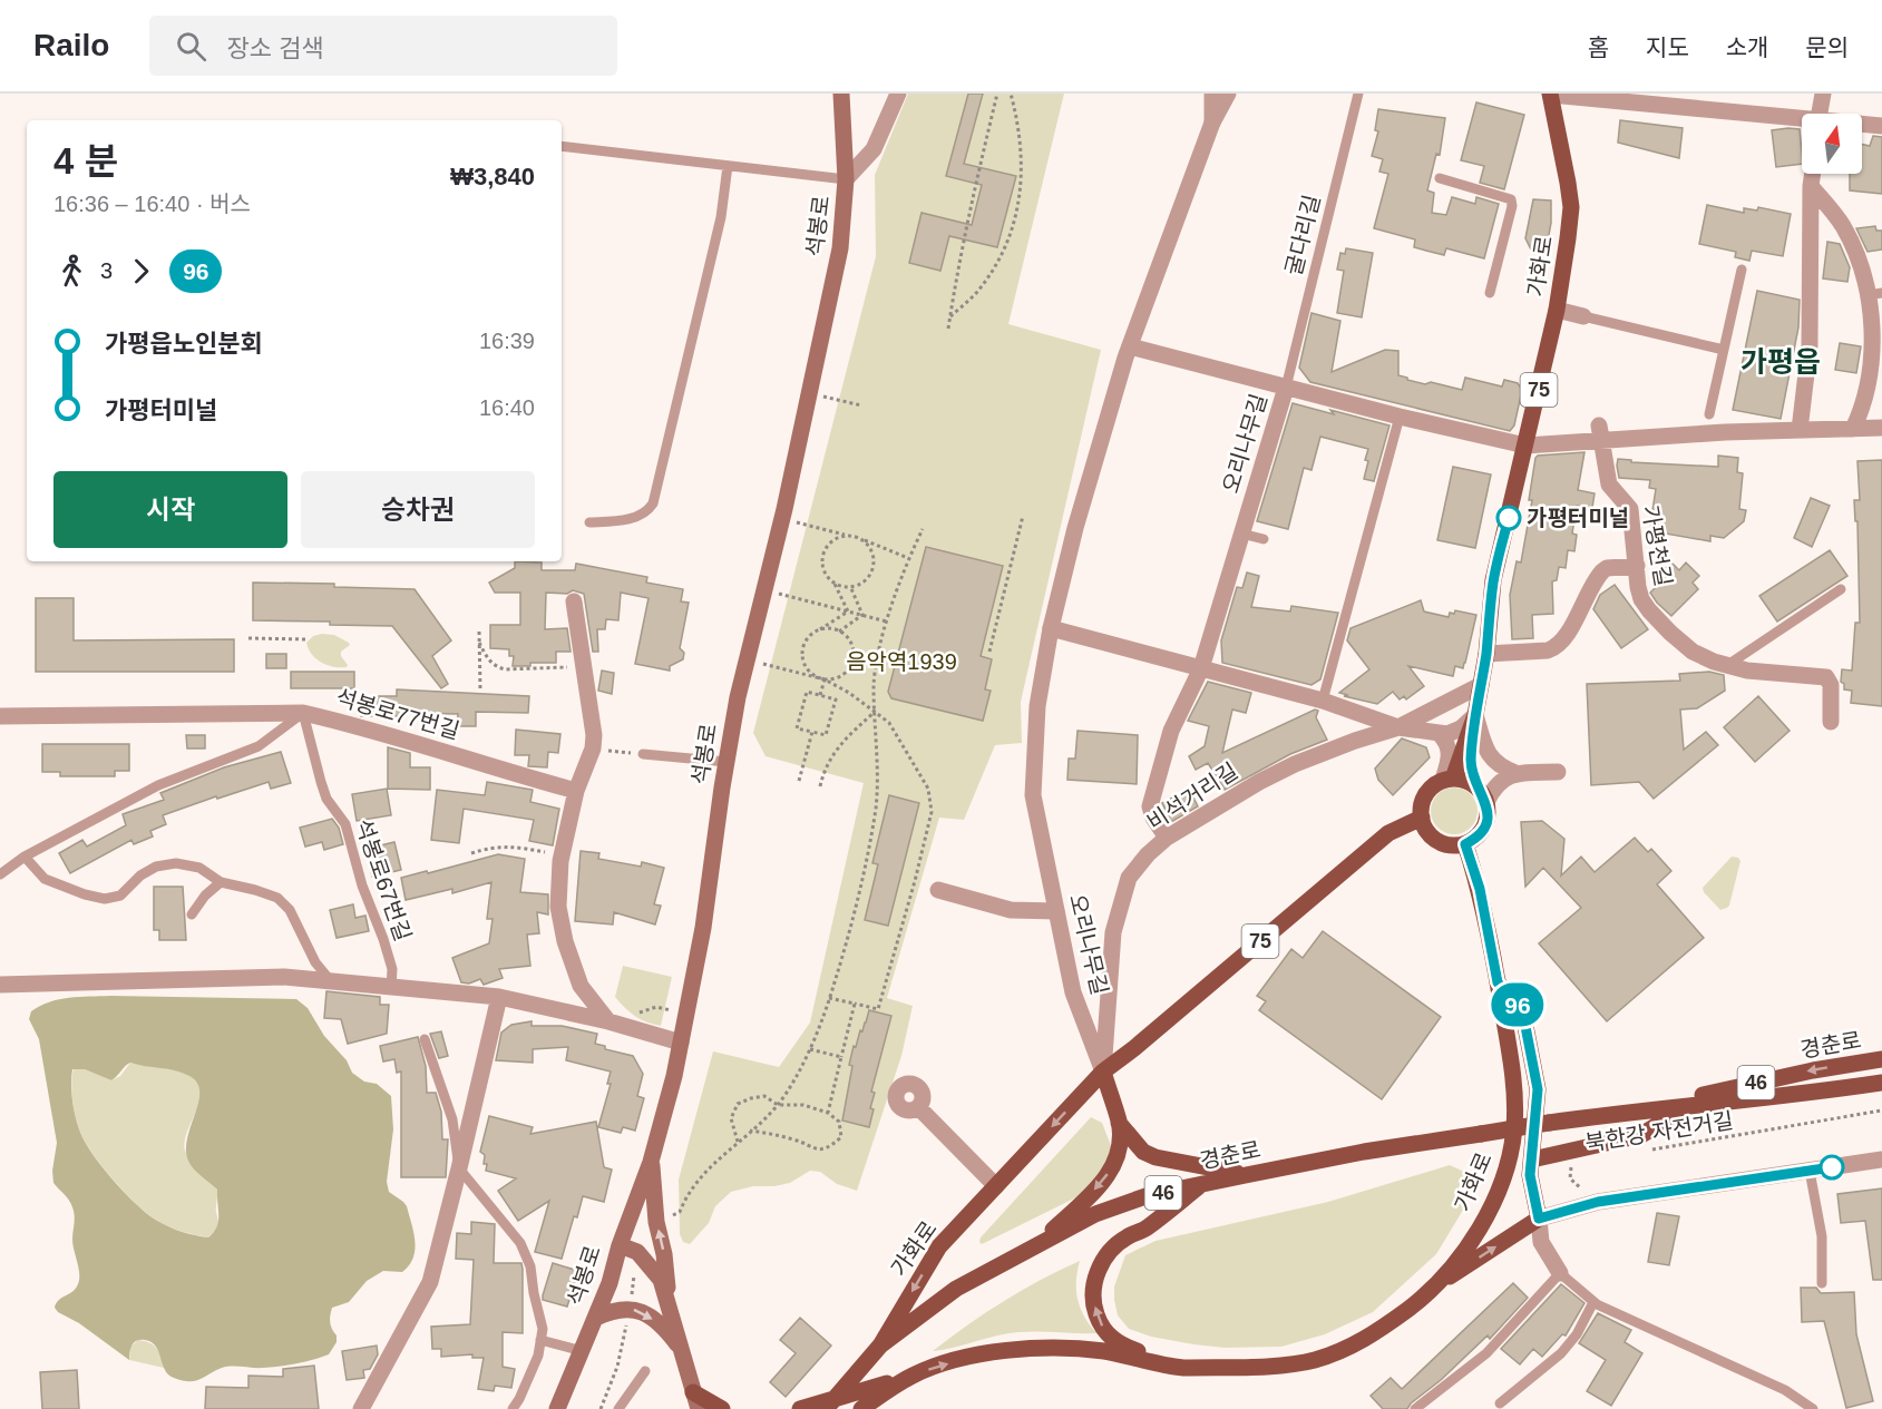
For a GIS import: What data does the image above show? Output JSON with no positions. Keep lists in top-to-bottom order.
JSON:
{
  "streets": {
    "main road": [
      "석봉로",
      "가화로",
      "75",
      "경춘로",
      "46"
    ],
    "street": [
      "오리나무길",
      "가평천길",
      "석봉로77번길",
      "비석거리길"
    ],
    "lane": ["굴다리길", "석봉로67번길"],
    "path": ["북한강 자전거길"]
  },
  "crossings": [
    ["굴다리길", "오리나무길"],
    ["가화로", "오리나무길"],
    ["가화로", "비석거리길"],
    ["가화로", "경춘로"],
    ["오리나무길", "비석거리길"],
    ["석봉로77번길", "석봉로67번길"]
  ],
  "districts": ["가평읍"],
  "parks": ["음악역1939"],
  "places": ["가평터미널"],
  "lines": ["bus line 96"],
  "north": "top",
  "page": {
    "header": "Railo",
    "search": "장소 검색",
    "nav": [
      "홈",
      "지도",
      "소개",
      "문의"
    ],
    "on_map": "96",
    "heading": ["4 분", "16:36 – 16:40 · 버스", "₩3,840"],
    "legs": ["3", "96"],
    "list": [
      {
        "name": "가평읍노인분회",
        "value": "16:39"
      },
      {
        "name": "가평터미널",
        "value": "16:40"
      }
    ],
    "buttons": ["시작", "승차권"]
  }
}
